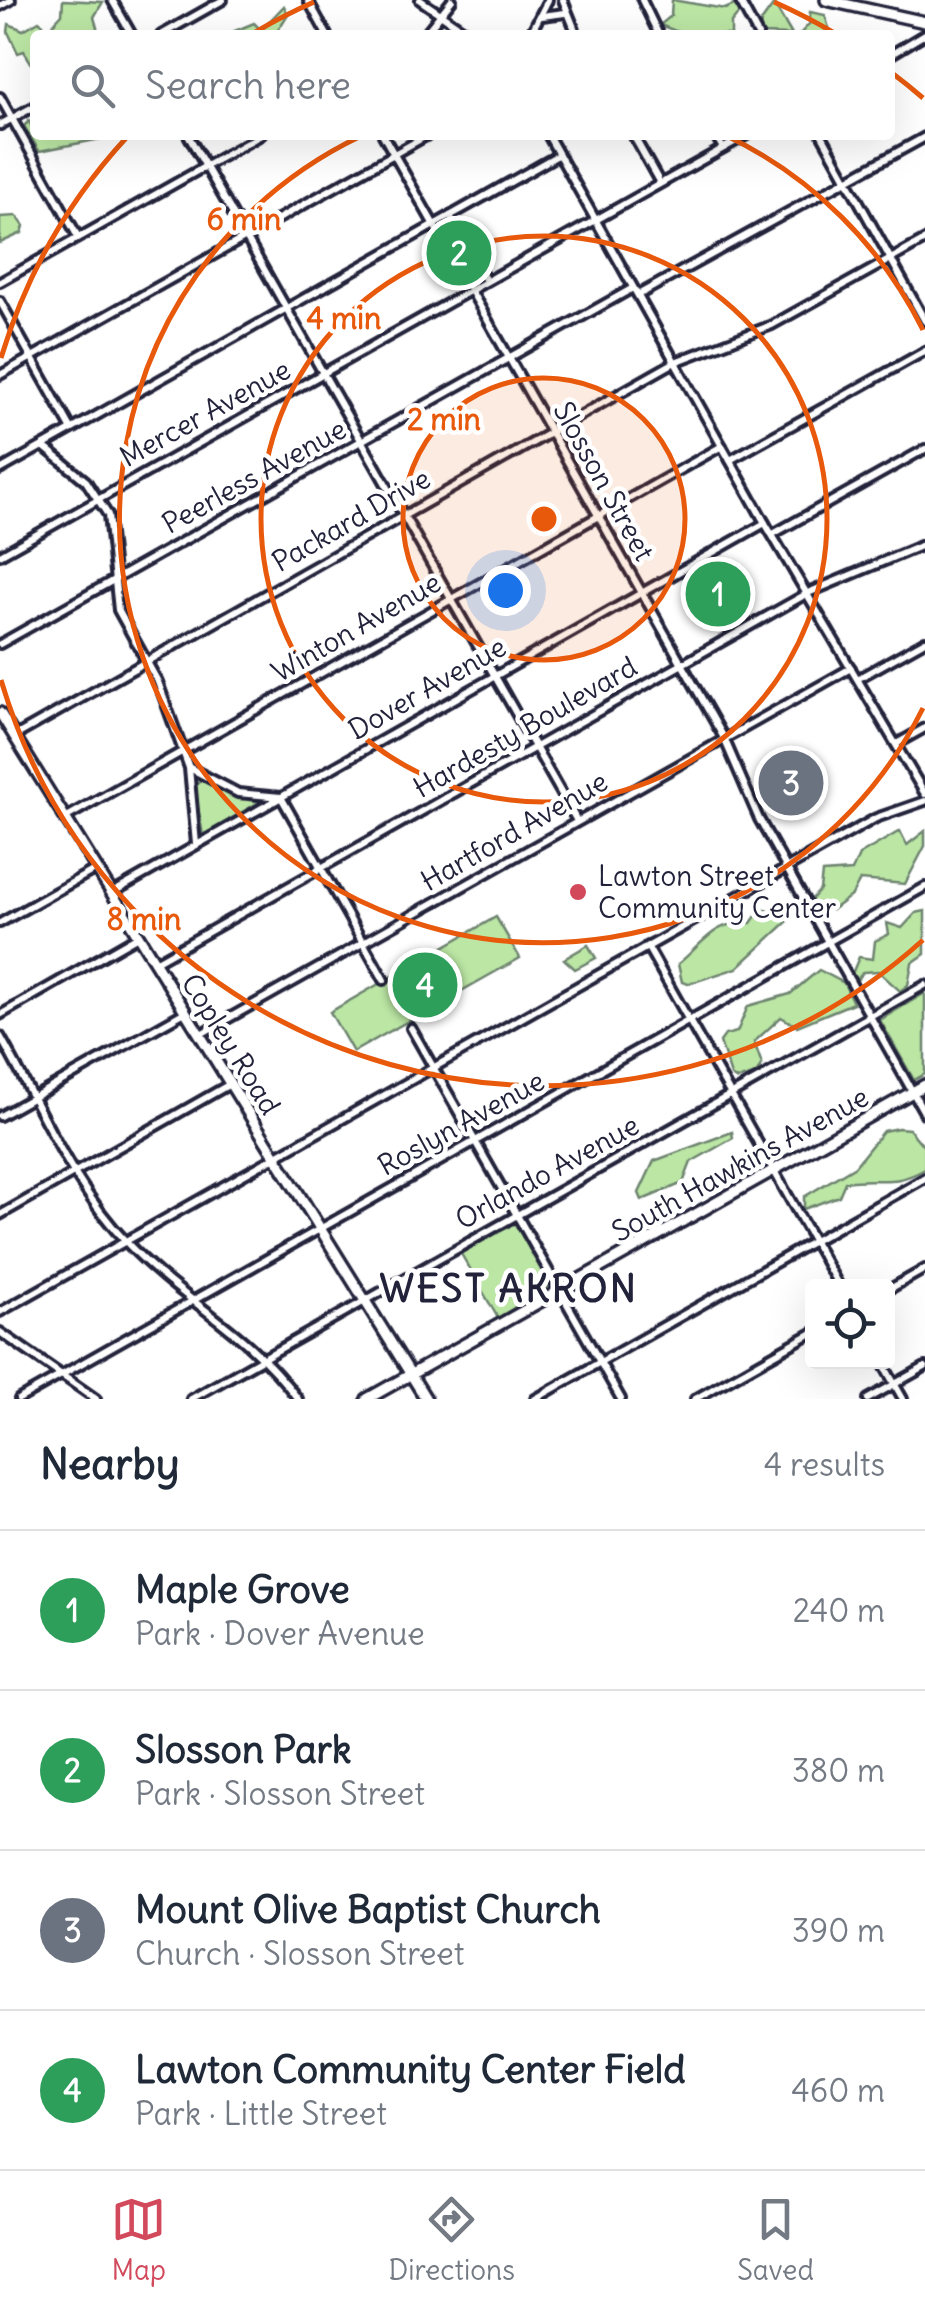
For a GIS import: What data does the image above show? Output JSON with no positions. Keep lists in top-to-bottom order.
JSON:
{
  "streets": {
    "main road": ["Copley Road", "South Hawkins Avenue"],
    "street": [
      "Mercer Avenue",
      "Peerless Avenue",
      "Slosson Street",
      "Packard Drive",
      "Winton Avenue",
      "Dover Avenue",
      "Hardesty Boulevard",
      "Hartford Avenue",
      "Roslyn Avenue",
      "Orlando Avenue"
    ]
  },
  "crossings": [
    ["Mercer Avenue", "Slosson Street"],
    ["Peerless Avenue", "Slosson Street"],
    ["Slosson Street", "Packard Drive"],
    ["Slosson Street", "Winton Avenue"],
    ["Slosson Street", "Dover Avenue"],
    ["Slosson Street", "Hardesty Boulevard"],
    ["Slosson Street", "Hartford Avenue"],
    ["Slosson Street", "Roslyn Avenue"],
    ["Slosson Street", "South Hawkins Avenue"],
    ["Slosson Street", "Orlando Avenue"],
    ["Packard Drive", "Copley Road"],
    ["Winton Avenue", "Copley Road"],
    ["Dover Avenue", "Copley Road"],
    ["Hardesty Boulevard", "Copley Road"],
    ["Hartford Avenue", "Copley Road"],
    ["Copley Road", "Roslyn Avenue"],
    ["Copley Road", "South Hawkins Avenue"],
    ["Copley Road", "Orlando Avenue"]
  ],
  "districts": ["WEST AKRON"],
  "places": ["Lawton Street Community Center"],
  "page": {
    "search": "Search here",
    "pins": [
      "2",
      "1",
      "3",
      "4"
    ],
    "heading": ["Nearby", "4 results"],
    "list": [
      {
        "mark": "1",
        "name": "Maple Grove",
        "note": "Park · Dover Avenue",
        "value": "240 m"
      },
      {
        "mark": "2",
        "name": "Slosson Park",
        "note": "Park · Slosson Street",
        "value": "380 m"
      },
      {
        "mark": "3",
        "name": "Mount Olive Baptist Church",
        "note": "Church · Slosson Street",
        "value": "390 m"
      },
      {
        "mark": "4",
        "name": "Lawton Community Center Field",
        "note": "Park · Little Street",
        "value": "460 m"
      }
    ],
    "nav": ["Map", "Directions", "Saved"]
  },
  "rings": [
    "6 min",
    "4 min",
    "2 min",
    "8 min"
  ]
}
